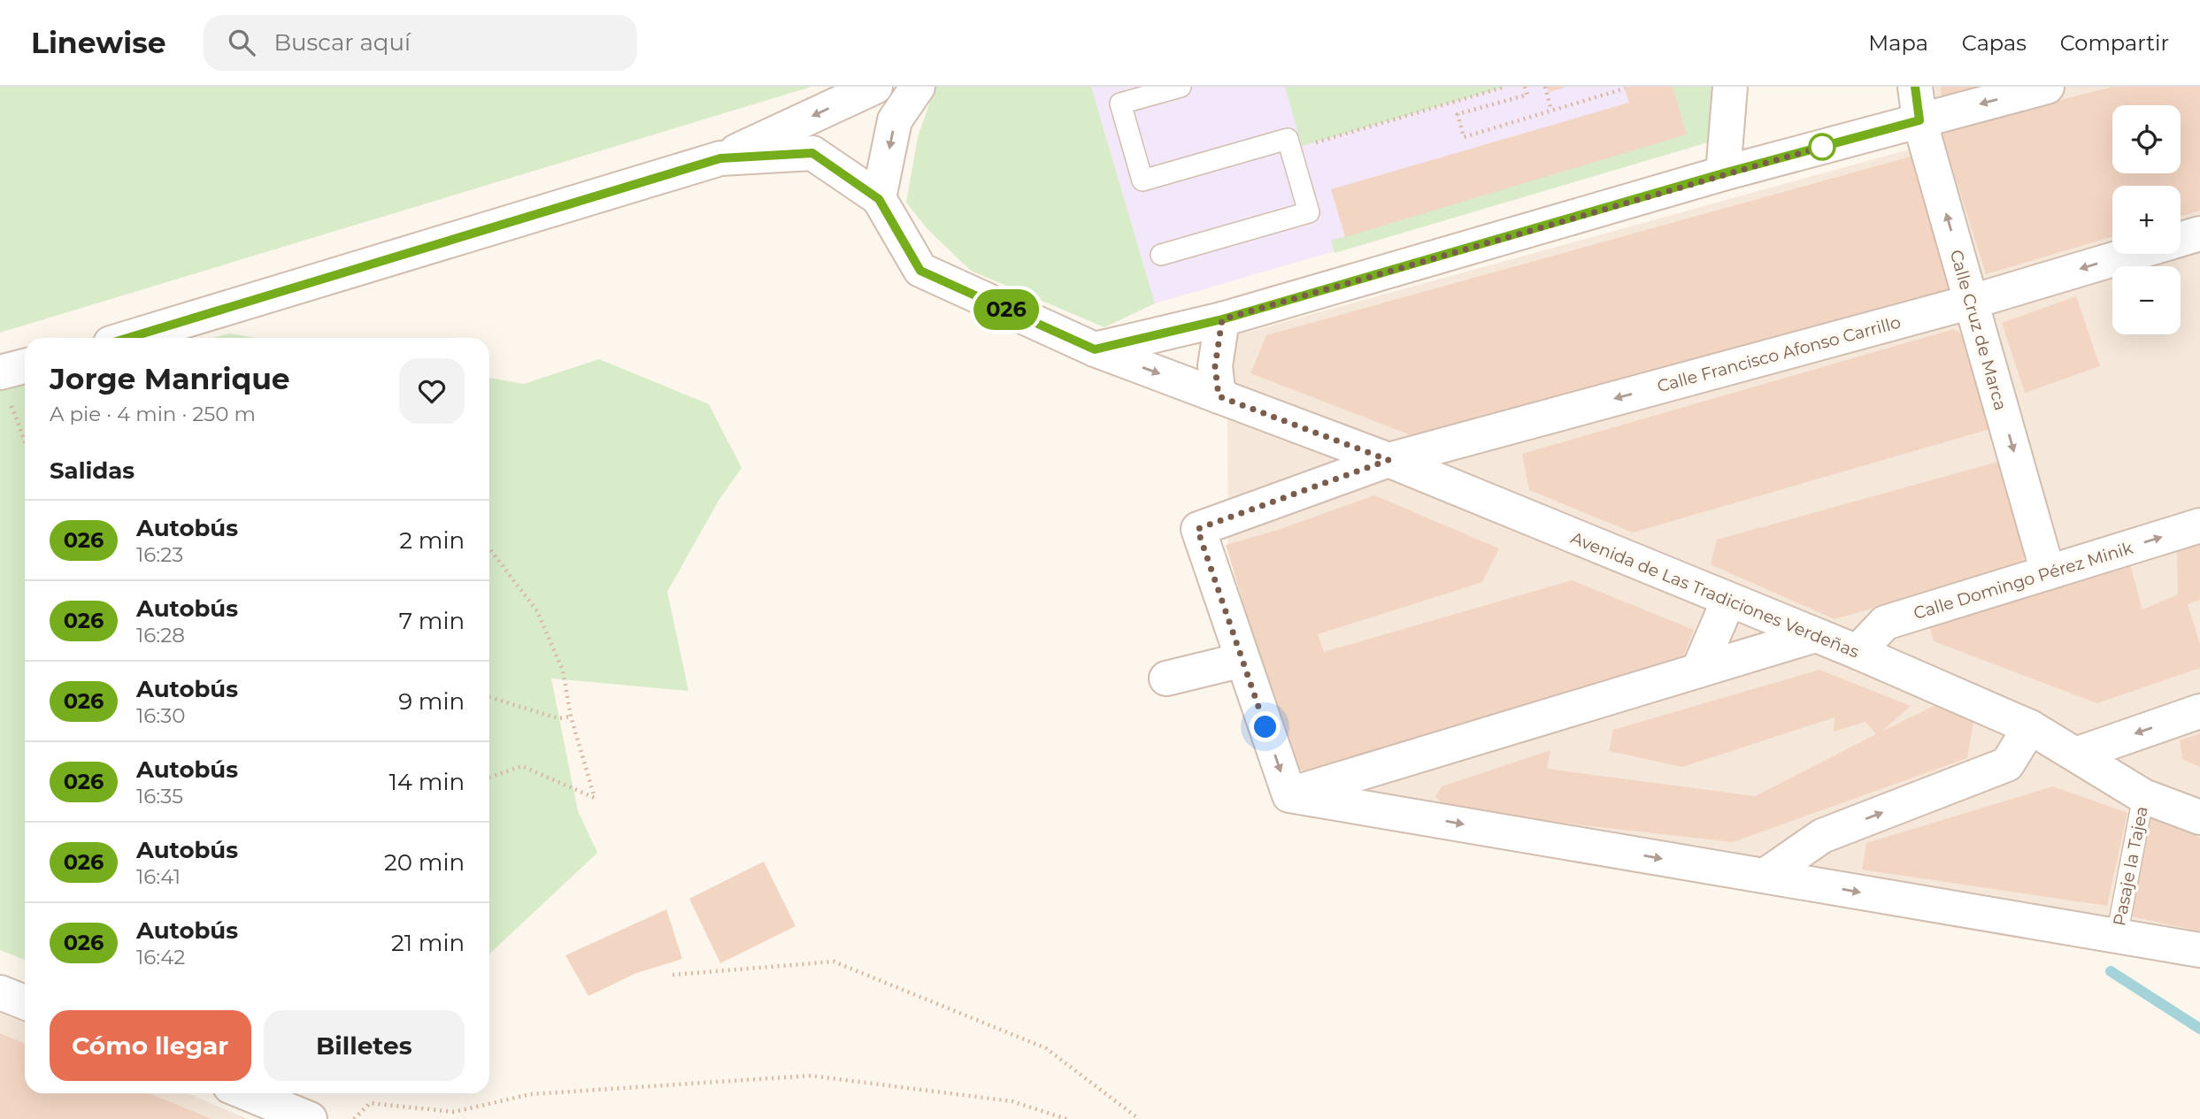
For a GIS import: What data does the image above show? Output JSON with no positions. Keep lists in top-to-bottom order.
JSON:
{
  "streets": {
    "street": [
      "Calle Cruz de Marca",
      "Calle Francisco Afonso Carrillo",
      "Calle Domingo Pérez Minik",
      "Avenida de Las Tradiciones Verdeñas"
    ],
    "lane": ["Pasaje la Tajea"]
  },
  "crossings": [
    ["Calle Cruz de Marca", "Calle Francisco Afonso Carrillo"],
    ["Calle Cruz de Marca", "Calle Domingo Pérez Minik"],
    ["Calle Francisco Afonso Carrillo", "Avenida de Las Tradiciones Verdeñas"],
    ["Calle Domingo Pérez Minik", "Avenida de Las Tradiciones Verdeñas"],
    ["Avenida de Las Tradiciones Verdeñas", "Pasaje la Tajea"]
  ],
  "lines": ["bus line 026"],
  "page": {
    "header": "Linewise",
    "search": "Buscar aquí",
    "nav": ["Mapa", "Capas", "Compartir"],
    "on_map": "026",
    "map_buttons": ["+", "−"],
    "heading": [
      ["Jorge Manrique", "A pie · 4 min · 250 m"],
      "Salidas"
    ],
    "list": [
      {
        "mark": "026",
        "name": "Autobús",
        "note": "16:23",
        "value": "2 min"
      },
      {
        "mark": "026",
        "name": "Autobús",
        "note": "16:28",
        "value": "7 min"
      },
      {
        "mark": "026",
        "name": "Autobús",
        "note": "16:30",
        "value": "9 min"
      },
      {
        "mark": "026",
        "name": "Autobús",
        "note": "16:35",
        "value": "14 min"
      },
      {
        "mark": "026",
        "name": "Autobús",
        "note": "16:41",
        "value": "20 min"
      },
      {
        "mark": "026",
        "name": "Autobús",
        "note": "16:42",
        "value": "21 min"
      }
    ],
    "buttons": ["Cómo llegar", "Billetes"]
  }
}
